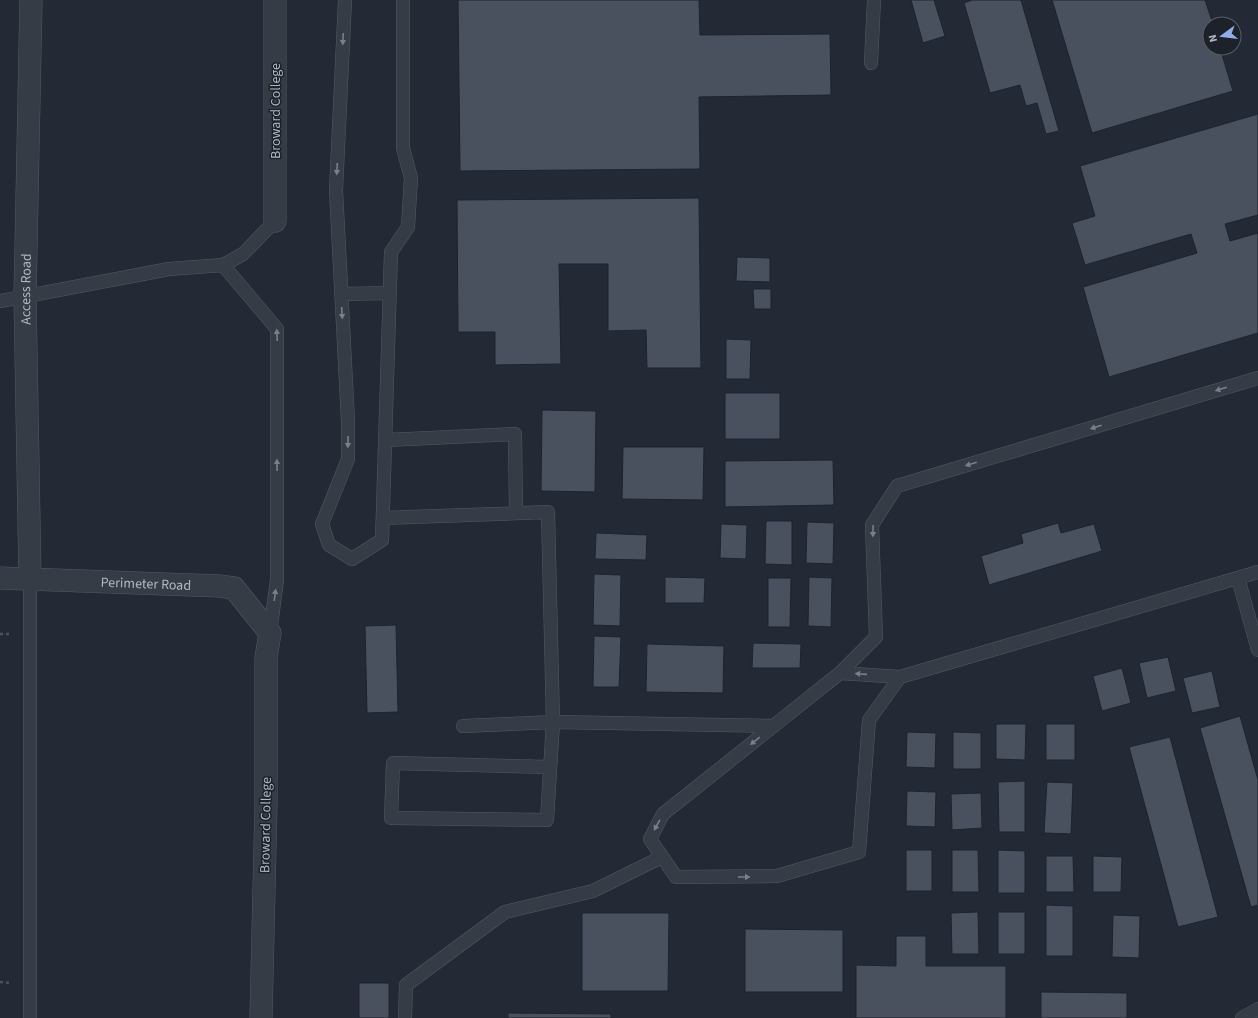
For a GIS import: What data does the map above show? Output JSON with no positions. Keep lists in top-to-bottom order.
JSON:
{
  "streets": {
    "street": ["Broward College", "Access Road", "Perimeter Road"]
  },
  "crossings": [
    ["Broward College", "Perimeter Road"],
    ["Access Road", "Perimeter Road"]
  ],
  "north": "left"
}
